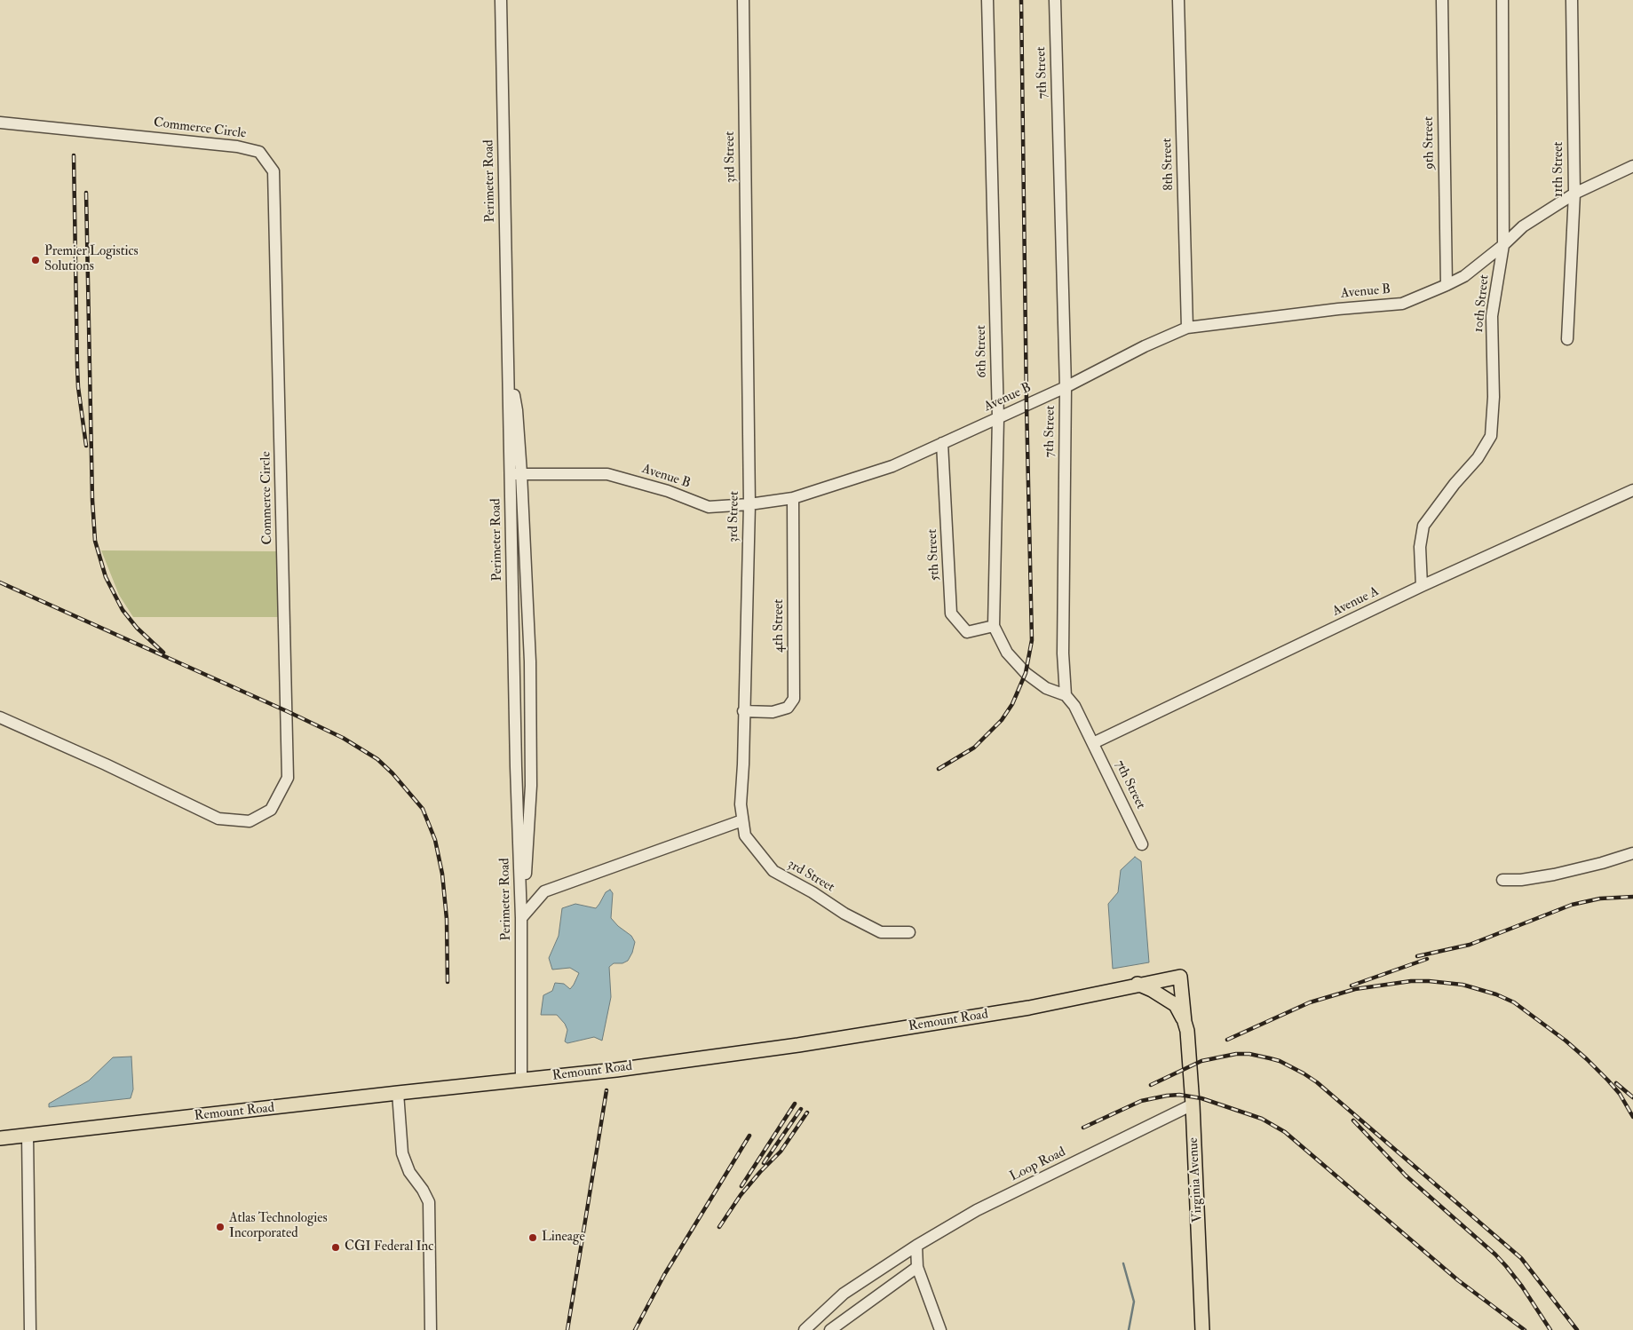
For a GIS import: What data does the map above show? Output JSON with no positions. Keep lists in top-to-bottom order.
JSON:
{
  "streets": {
    "main road": ["Remount Road", "Virginia Avenue"],
    "street": [
      "7th Street",
      "Commerce Circle",
      "9th Street",
      "3rd Street",
      "8th Street",
      "11th Street",
      "Perimeter Road",
      "Avenue B",
      "10th Street",
      "6th Street",
      "5th Street",
      "Avenue A",
      "4th Street",
      "Loop Road"
    ]
  },
  "crossings": [
    ["7th Street", "Avenue B"],
    ["7th Street", "6th Street"],
    ["7th Street", "Avenue A"],
    ["9th Street", "Avenue B"],
    ["3rd Street", "Avenue B"],
    ["3rd Street", "4th Street"],
    ["8th Street", "Avenue B"],
    ["11th Street", "Avenue B"],
    ["Perimeter Road", "Avenue B"],
    ["Perimeter Road", "Remount Road"],
    ["Avenue B", "10th Street"],
    ["Avenue B", "6th Street"],
    ["Avenue B", "5th Street"],
    ["Avenue B", "4th Street"],
    ["10th Street", "Avenue A"],
    ["6th Street", "5th Street"],
    ["Remount Road", "Virginia Avenue"],
    ["Loop Road", "Virginia Avenue"]
  ],
  "places": [
    "Premier Logistics Solutions",
    "Atlas Technologies Incorporated",
    "Lineage",
    "CGI Federal Inc"
  ]
}
